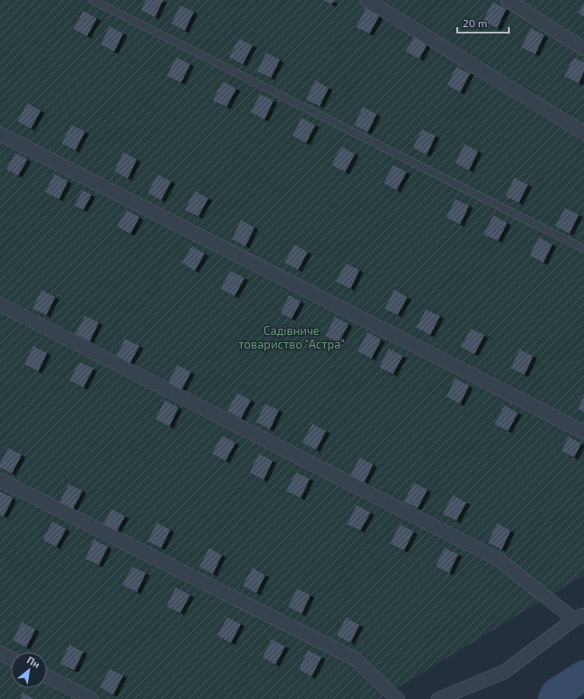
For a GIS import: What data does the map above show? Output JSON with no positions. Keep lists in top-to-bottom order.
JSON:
{
  "parks": ["Садівниче товариство \"Астра\""],
  "scale_bar": "20 m",
  "north": "top right"
}
